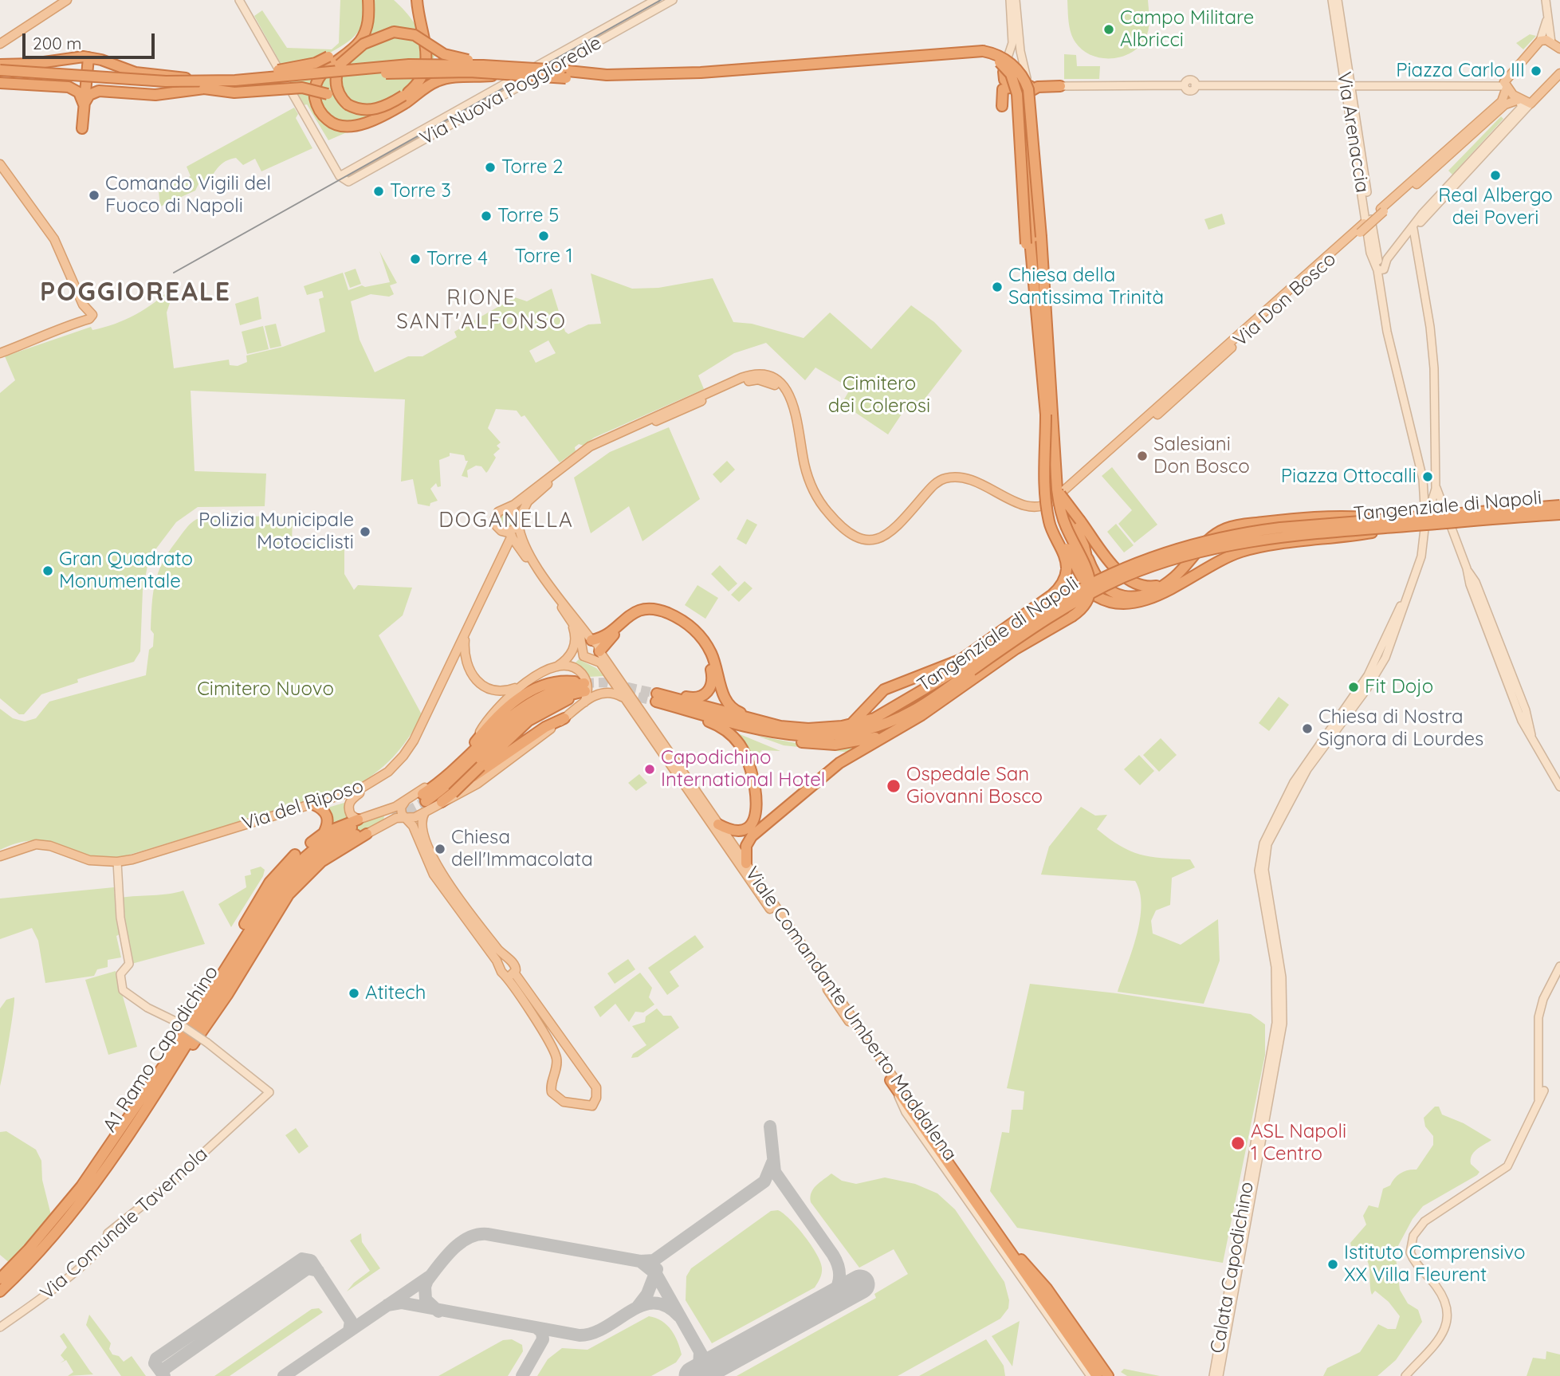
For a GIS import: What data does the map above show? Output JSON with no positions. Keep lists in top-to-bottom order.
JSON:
{
  "streets": {
    "highway": ["Tangenziale di Napoli", "A1 Ramo Capodichino"],
    "main road": [
      "Via Nuova Poggioreale",
      "Via Arenaccia",
      "Via Don Bosco",
      "Via del Riposo",
      "Viale Comandante Umberto Maddalena",
      "Via Comunale Tavernola",
      "Calata Capodichino"
    ]
  },
  "crossings": [
    ["Via Arenaccia", "Calata Capodichino"],
    ["Via del Riposo", "Viale Comandante Umberto Maddalena"],
    ["Via del Riposo", "Via Comunale Tavernola"]
  ],
  "districts": ["POGGIOREALE", "RIONE SANT'ALFONSO", "DOGANELLA"],
  "parks": ["Cimitero dei Colerosi", "Cimitero Nuovo"],
  "places": [
    "Campo Militare Albricci",
    "Piazza Carlo III",
    "Torre 2",
    "Real Albergo dei Poveri",
    "Torre 3",
    "Comando Vigili del Fuoco di Napoli",
    "Torre 5",
    "Torre 1",
    "Torre 4",
    "Chiesa della Santissima Trinità",
    "Salesiani Don Bosco",
    "Piazza Ottocalli",
    "Polizia Municipale Motociclisti",
    "Gran Quadrato Monumentale",
    "Fit Dojo",
    "Chiesa di Nostra Signora di Lourdes",
    "Capodichino International Hotel",
    "Ospedale San Giovanni Bosco",
    "Chiesa dell'Immacolata",
    "Atitech",
    "ASL Napoli 1 Centro",
    "Istituto Comprensivo XX Villa Fleurent"
  ],
  "scale_bar": "200 m"
}
